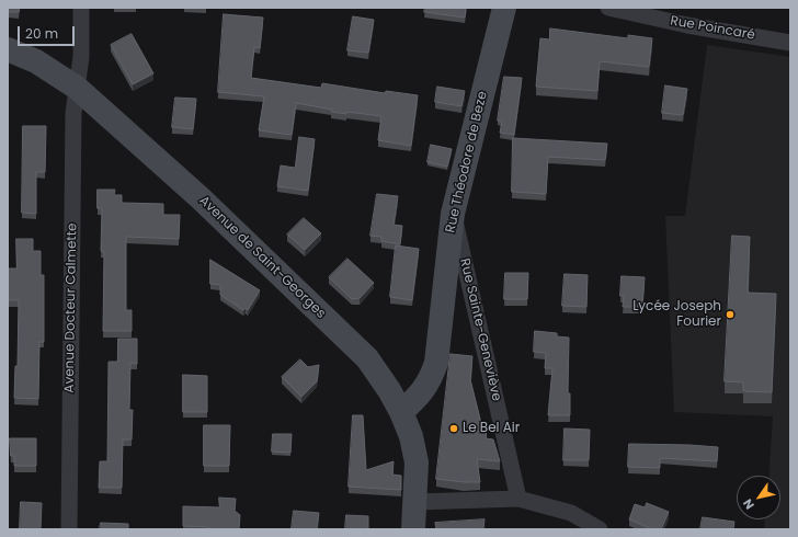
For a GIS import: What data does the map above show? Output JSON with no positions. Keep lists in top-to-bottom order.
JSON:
{
  "streets": {
    "main road": ["Rue Théodore de Beze", "Avenue de Saint-Georges"],
    "street": ["Rue Poincaré", "Avenue Docteur Calmette", "Rue Sainte-Geneviève"]
  },
  "crossings": [
    ["Rue Théodore de Beze", "Avenue de Saint-Georges"],
    ["Rue Théodore de Beze", "Rue Sainte-Geneviève"],
    ["Avenue de Saint-Georges", "Avenue Docteur Calmette"]
  ],
  "places": ["Lycée Joseph Fourier", "Le Bel Air"],
  "scale_bar": "20 m",
  "north": "bottom left"
}
